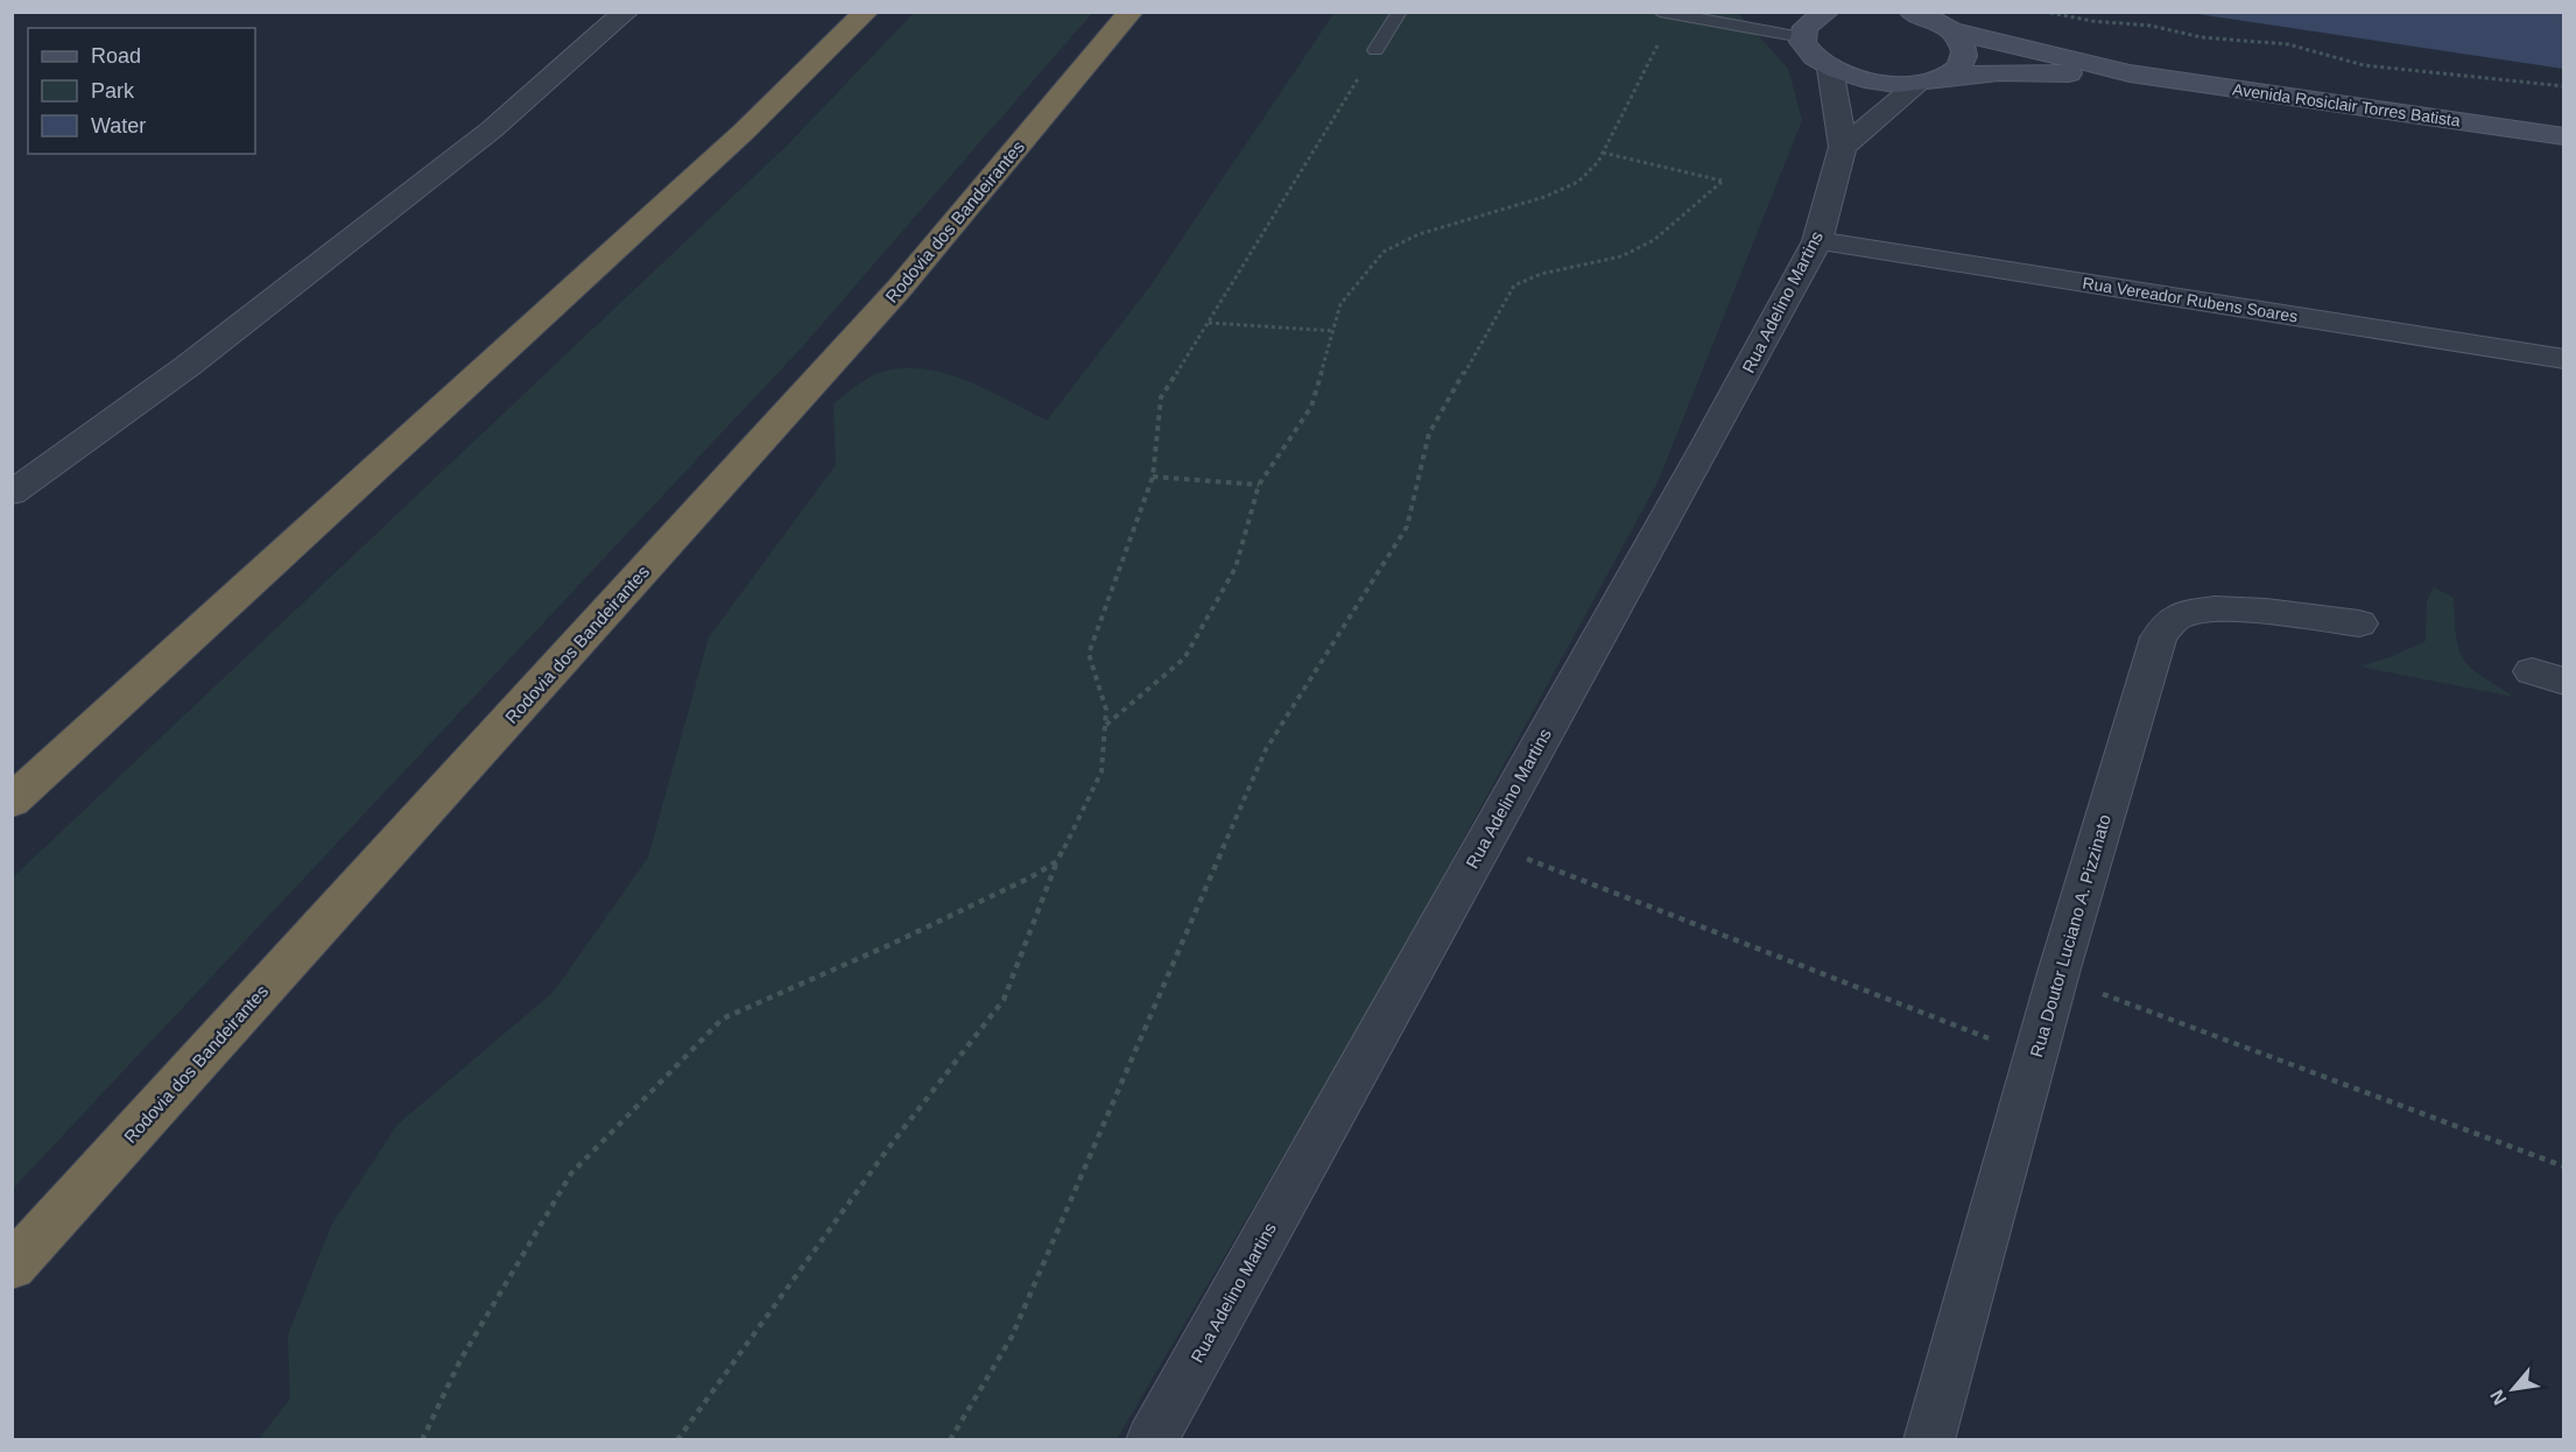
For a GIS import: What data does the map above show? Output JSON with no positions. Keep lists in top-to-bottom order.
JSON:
{
  "streets": {
    "highway": ["Rodovia dos Bandeirantes"],
    "main road": ["Avenida Rosiclair Torres Batista"],
    "street": ["Rua Vereador Rubens Soares", "Rua Adelino Martins", "Rua Doutor Luciano A. Pizzinato"]
  },
  "crossings": [
    ["Avenida Rosiclair Torres Batista", "Rua Adelino Martins"],
    ["Rua Vereador Rubens Soares", "Rua Adelino Martins"]
  ],
  "legend": ["Road", "Park", "Water"],
  "north": "bottom left"
}
